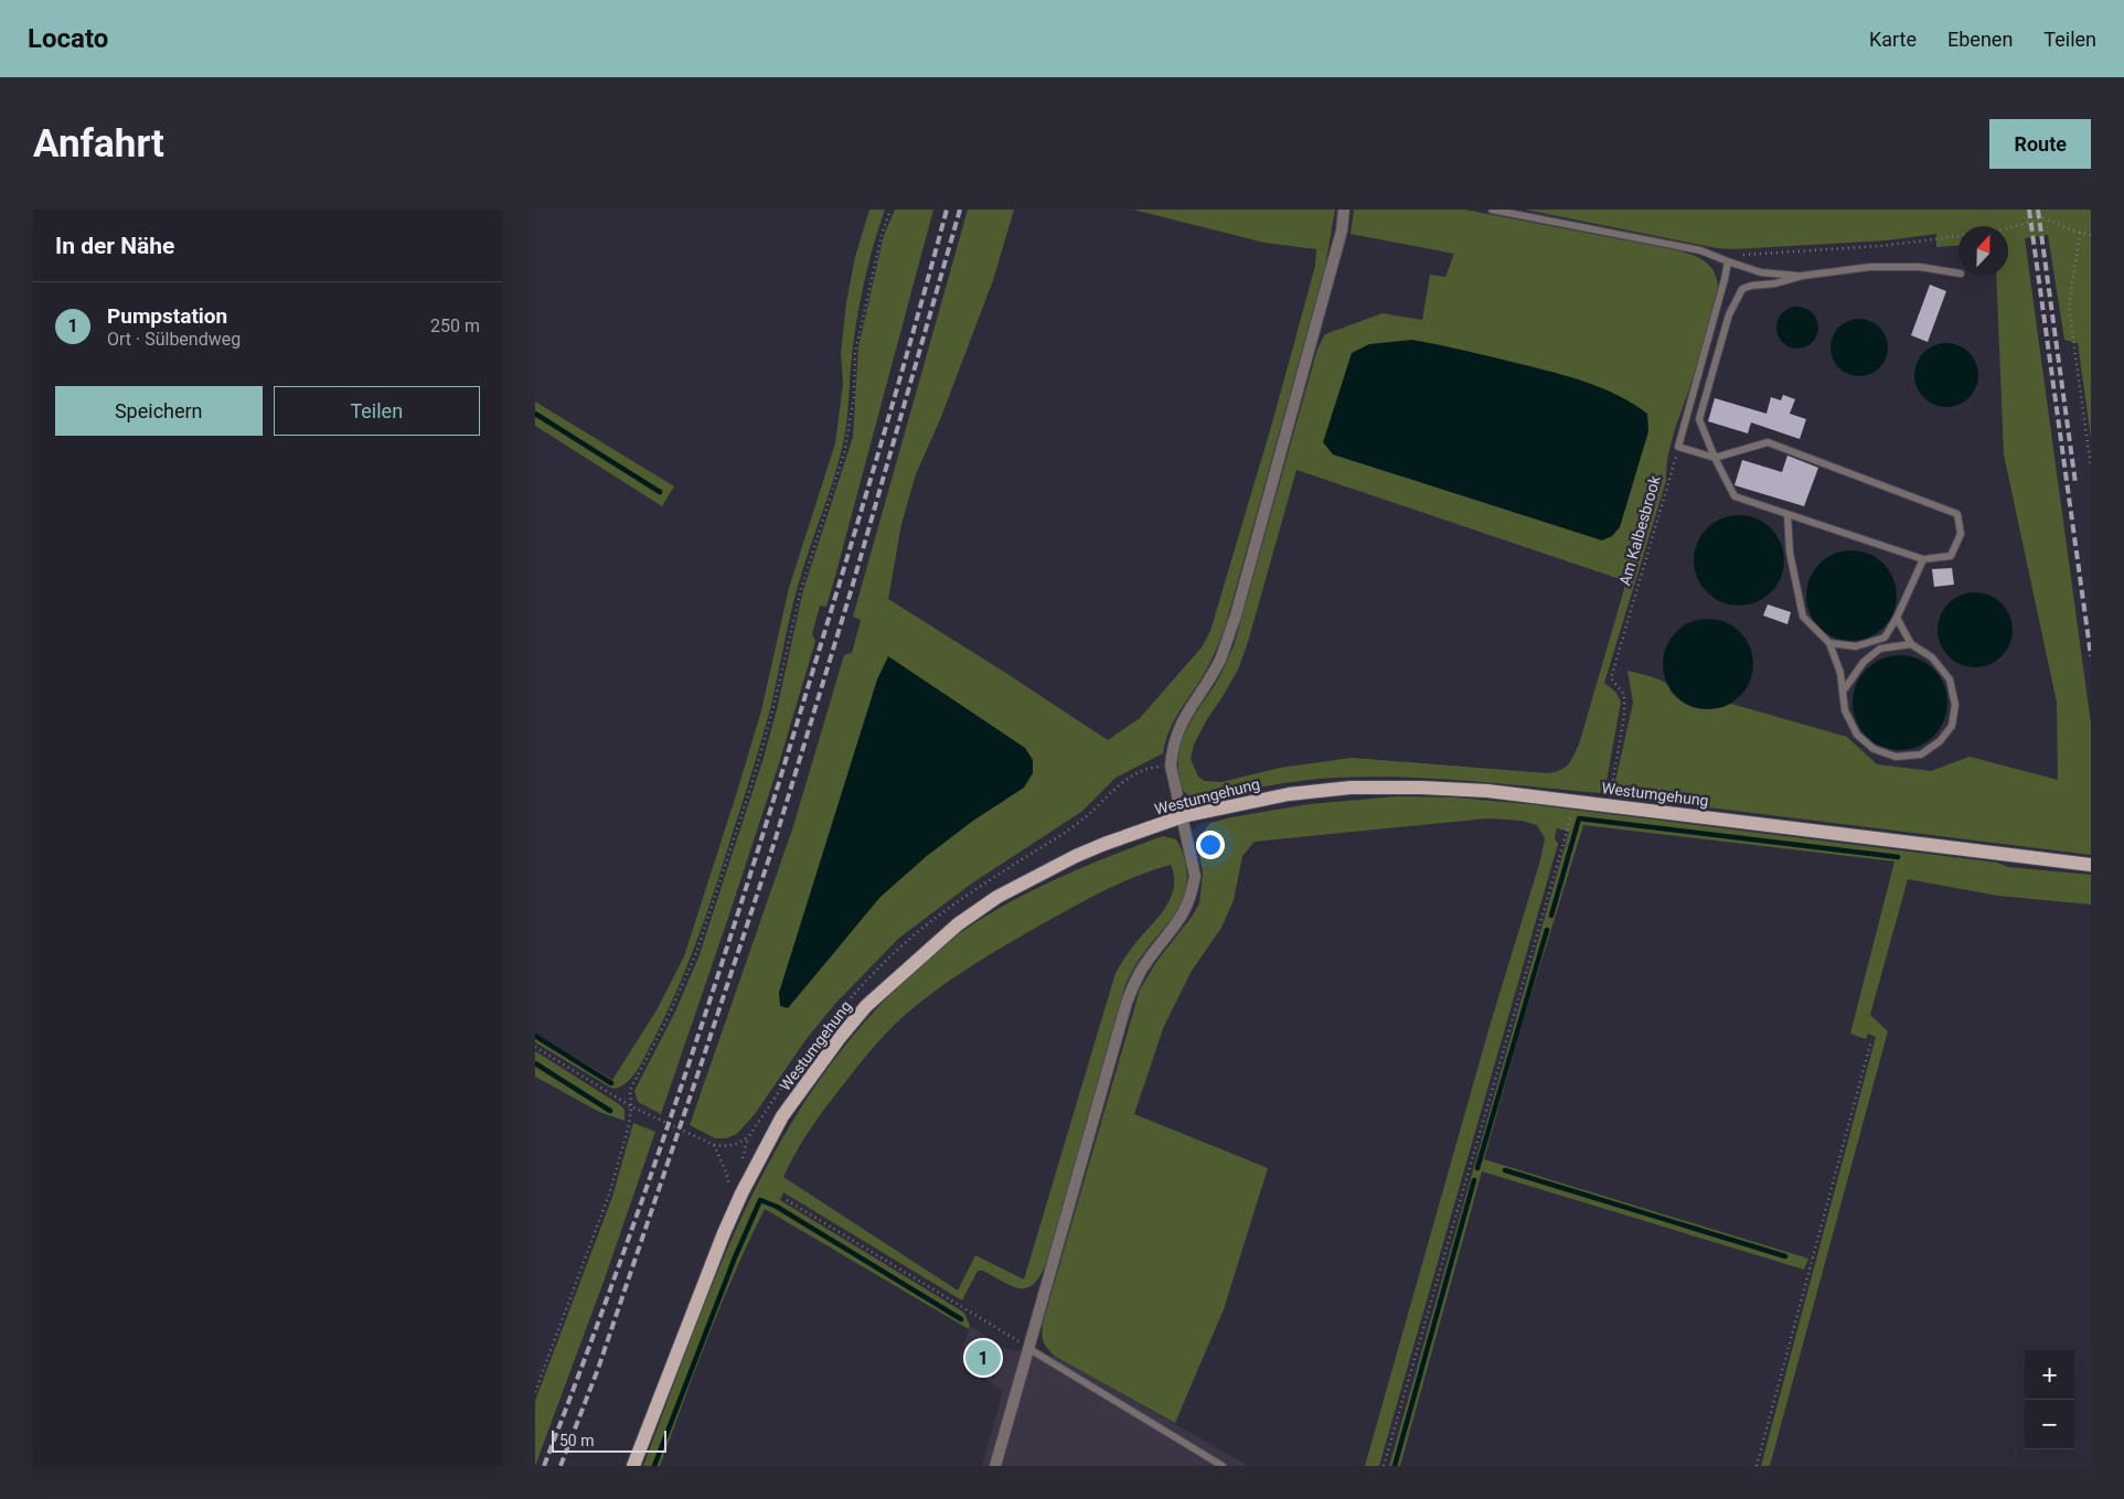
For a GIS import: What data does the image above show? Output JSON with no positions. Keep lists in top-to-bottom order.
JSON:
{
  "streets": {
    "main road": ["Westumgehung"],
    "path": ["Am Kalbesbrook"]
  },
  "crossings": [
    ["Am Kalbesbrook", "Westumgehung"]
  ],
  "scale_bar": "50 m",
  "north": "top",
  "page": {
    "header": "Locato",
    "nav": ["Karte", "Ebenen", "Teilen"],
    "buttons": [
      "Route",
      ["Speichern", "Teilen"]
    ],
    "title": "Anfahrt",
    "heading": "In der Nähe",
    "list": [
      {
        "mark": "1",
        "name": "Pumpstation",
        "note": "Ort · Sülbendweg",
        "value": "250 m"
      }
    ],
    "pins": "1",
    "map_buttons": ["+", "−"],
    "scale": "50 m"
  }
}
